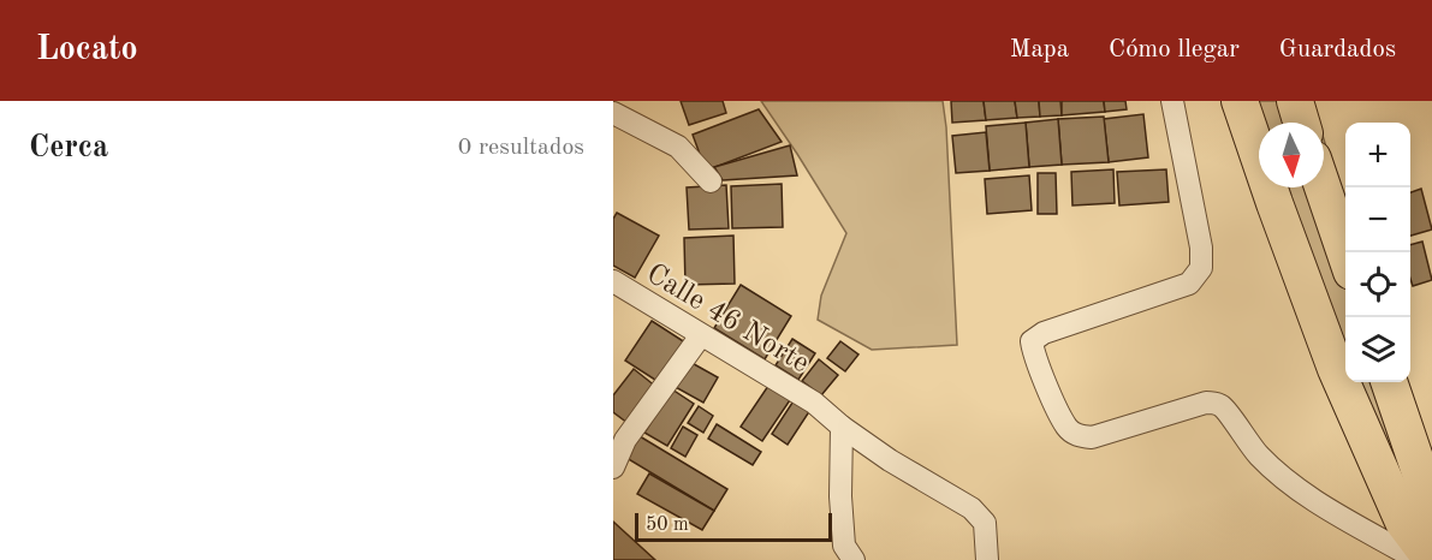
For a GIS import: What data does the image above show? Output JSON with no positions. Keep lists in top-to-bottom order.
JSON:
{
  "streets": {
    "street": ["Calle 46 Norte"]
  },
  "scale_bar": "50 m",
  "north": "bottom",
  "page": {
    "header": "Locato",
    "nav": ["Mapa", "Cómo llegar", "Guardados"],
    "heading": ["Cerca", "0 resultados"],
    "map_buttons": ["+", "−"],
    "scale": "50 m"
  }
}
